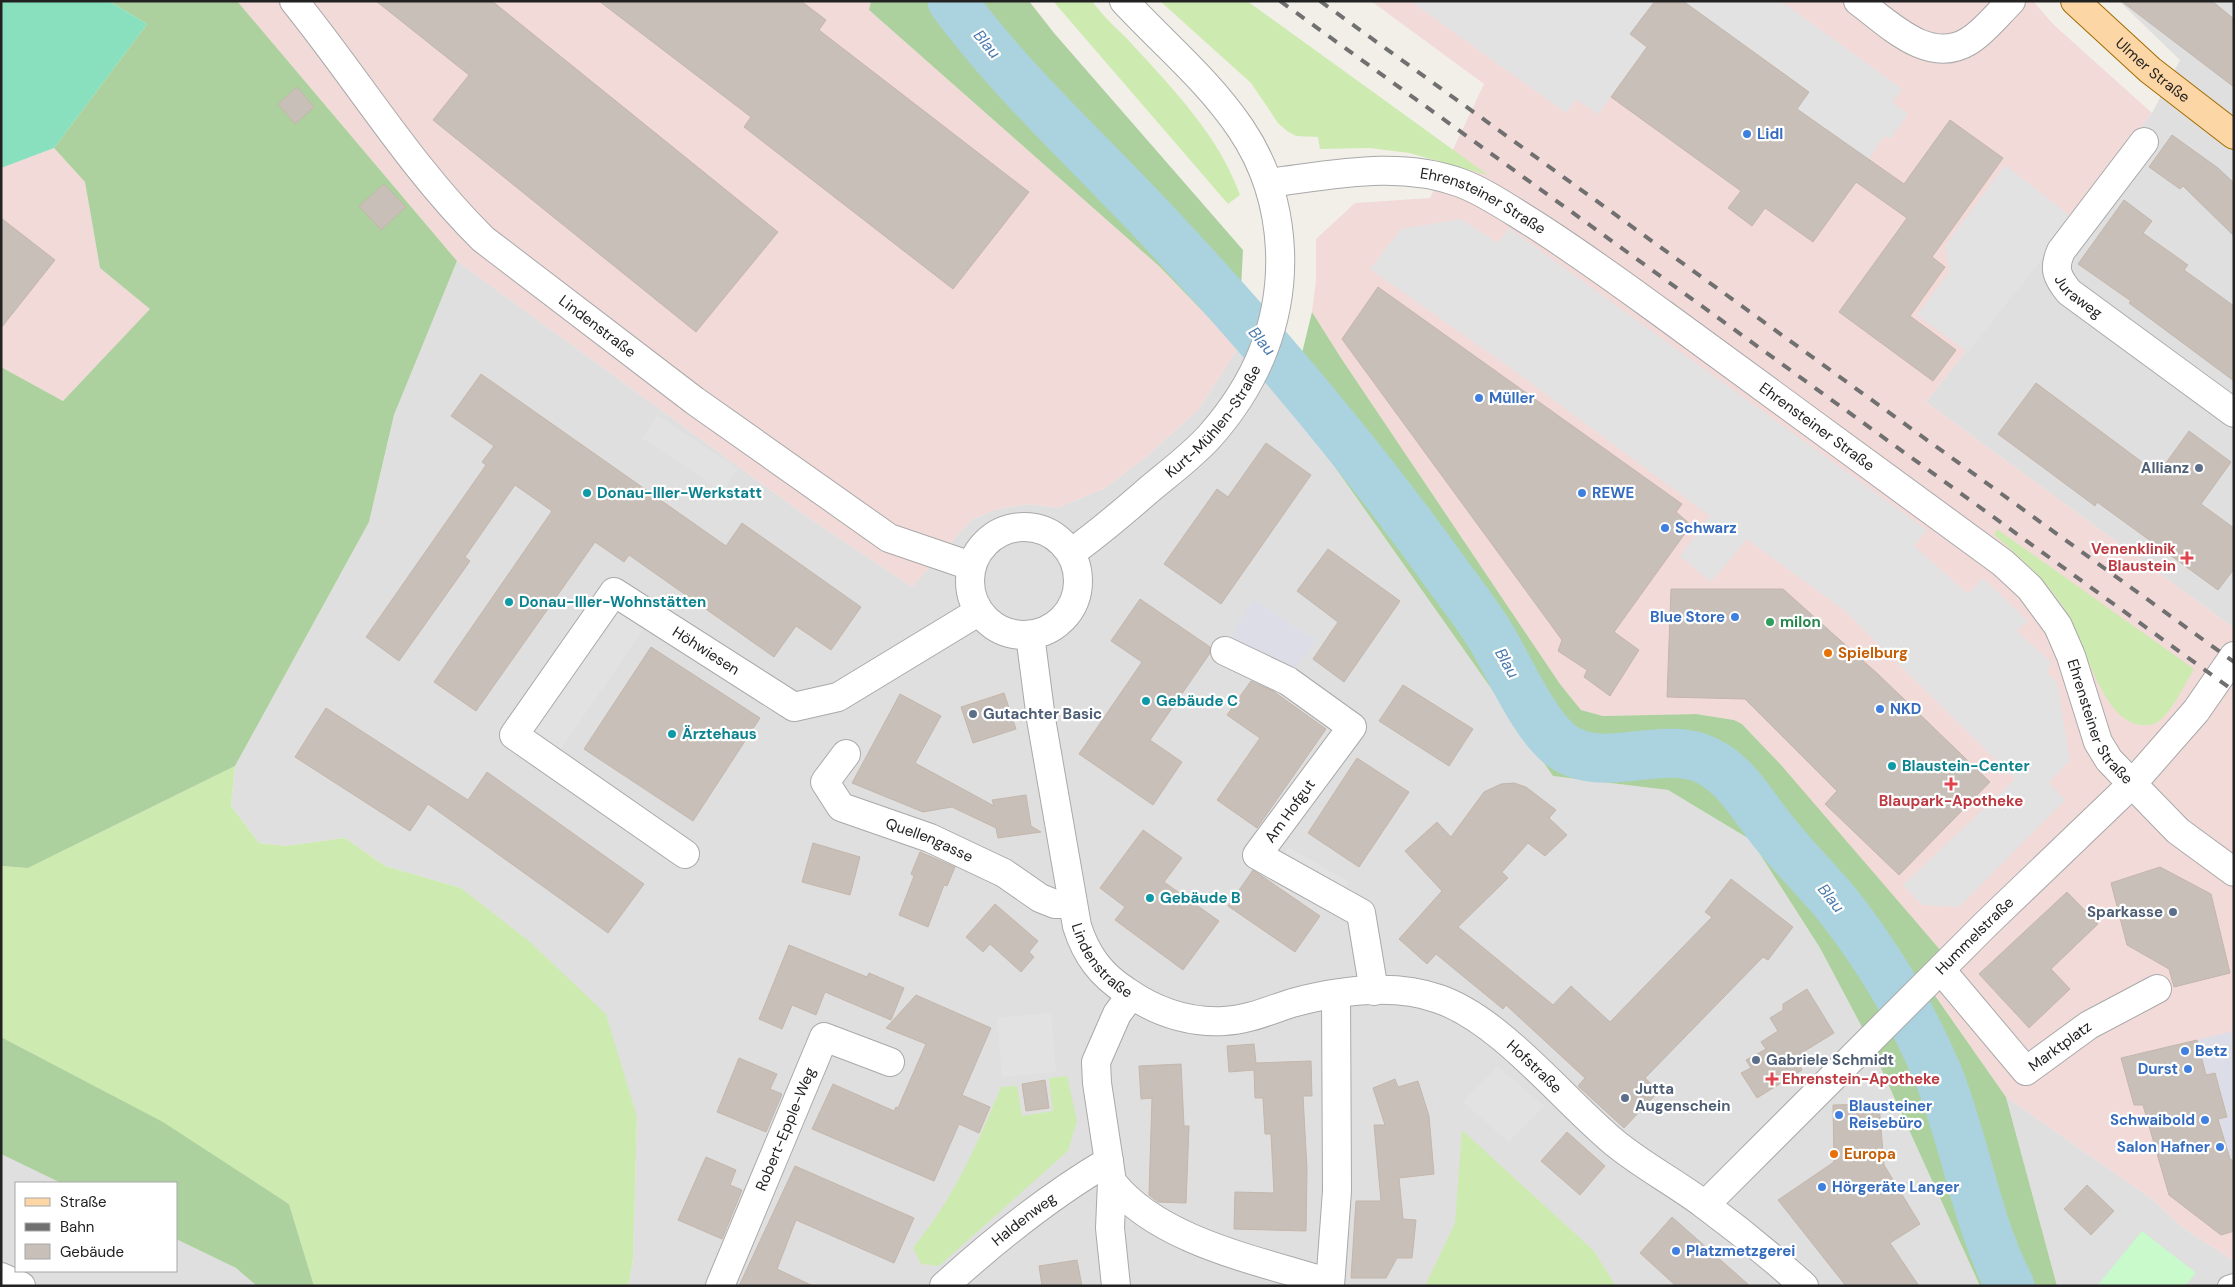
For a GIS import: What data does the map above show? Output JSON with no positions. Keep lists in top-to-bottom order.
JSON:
{
  "streets": {
    "main road": ["Ulmer Straße"],
    "street": [
      "Ehrensteiner Straße",
      "Juraweg",
      "Lindenstraße",
      "Kurt-Mühlen-Straße",
      "Höhwiesen",
      "Am Hofgut",
      "Quellengasse",
      "Hummelstraße",
      "Marktplatz",
      "Hofstraße",
      "Robert-Epple-Weg",
      "Haldenweg"
    ]
  },
  "crossings": [
    ["Ehrensteiner Straße", "Kurt-Mühlen-Straße"],
    ["Ehrensteiner Straße", "Hummelstraße"],
    ["Lindenstraße", "Kurt-Mühlen-Straße"],
    ["Lindenstraße", "Höhwiesen"],
    ["Lindenstraße", "Quellengasse"],
    ["Lindenstraße", "Hofstraße"],
    ["Lindenstraße", "Haldenweg"],
    ["Kurt-Mühlen-Straße", "Höhwiesen"],
    ["Am Hofgut", "Hofstraße"],
    ["Hummelstraße", "Marktplatz"],
    ["Hummelstraße", "Hofstraße"]
  ],
  "water": ["Blau"],
  "places": {
    "other": [
      "Lidl",
      "Müller",
      "Allianz",
      "Donau-Iller-Werkstatt",
      "REWE",
      "Schwarz",
      "Donau-Iller-Wohnstätten",
      "Blue Store",
      "milon",
      "Spielburg",
      "Gebäude C",
      "NKD",
      "Gutachter Basic",
      "Ärztehaus",
      "Blaustein-Center",
      "Gebäude B",
      "Sparkasse",
      "Betz",
      "Gabriele Schmidt",
      "Durst",
      "Jutta Augenschein",
      "Blausteiner Reisebüro",
      "Schwaibold",
      "Salon Hafner",
      "Europa",
      "Hörgeräte Langer",
      "Platzmetzgerei"
    ],
    "health": ["Venenklinik Blaustein", "Blaupark-Apotheke", "Ehrenstein-Apotheke"]
  },
  "legend": ["Straße", "Bahn", "Gebäude"]
}
